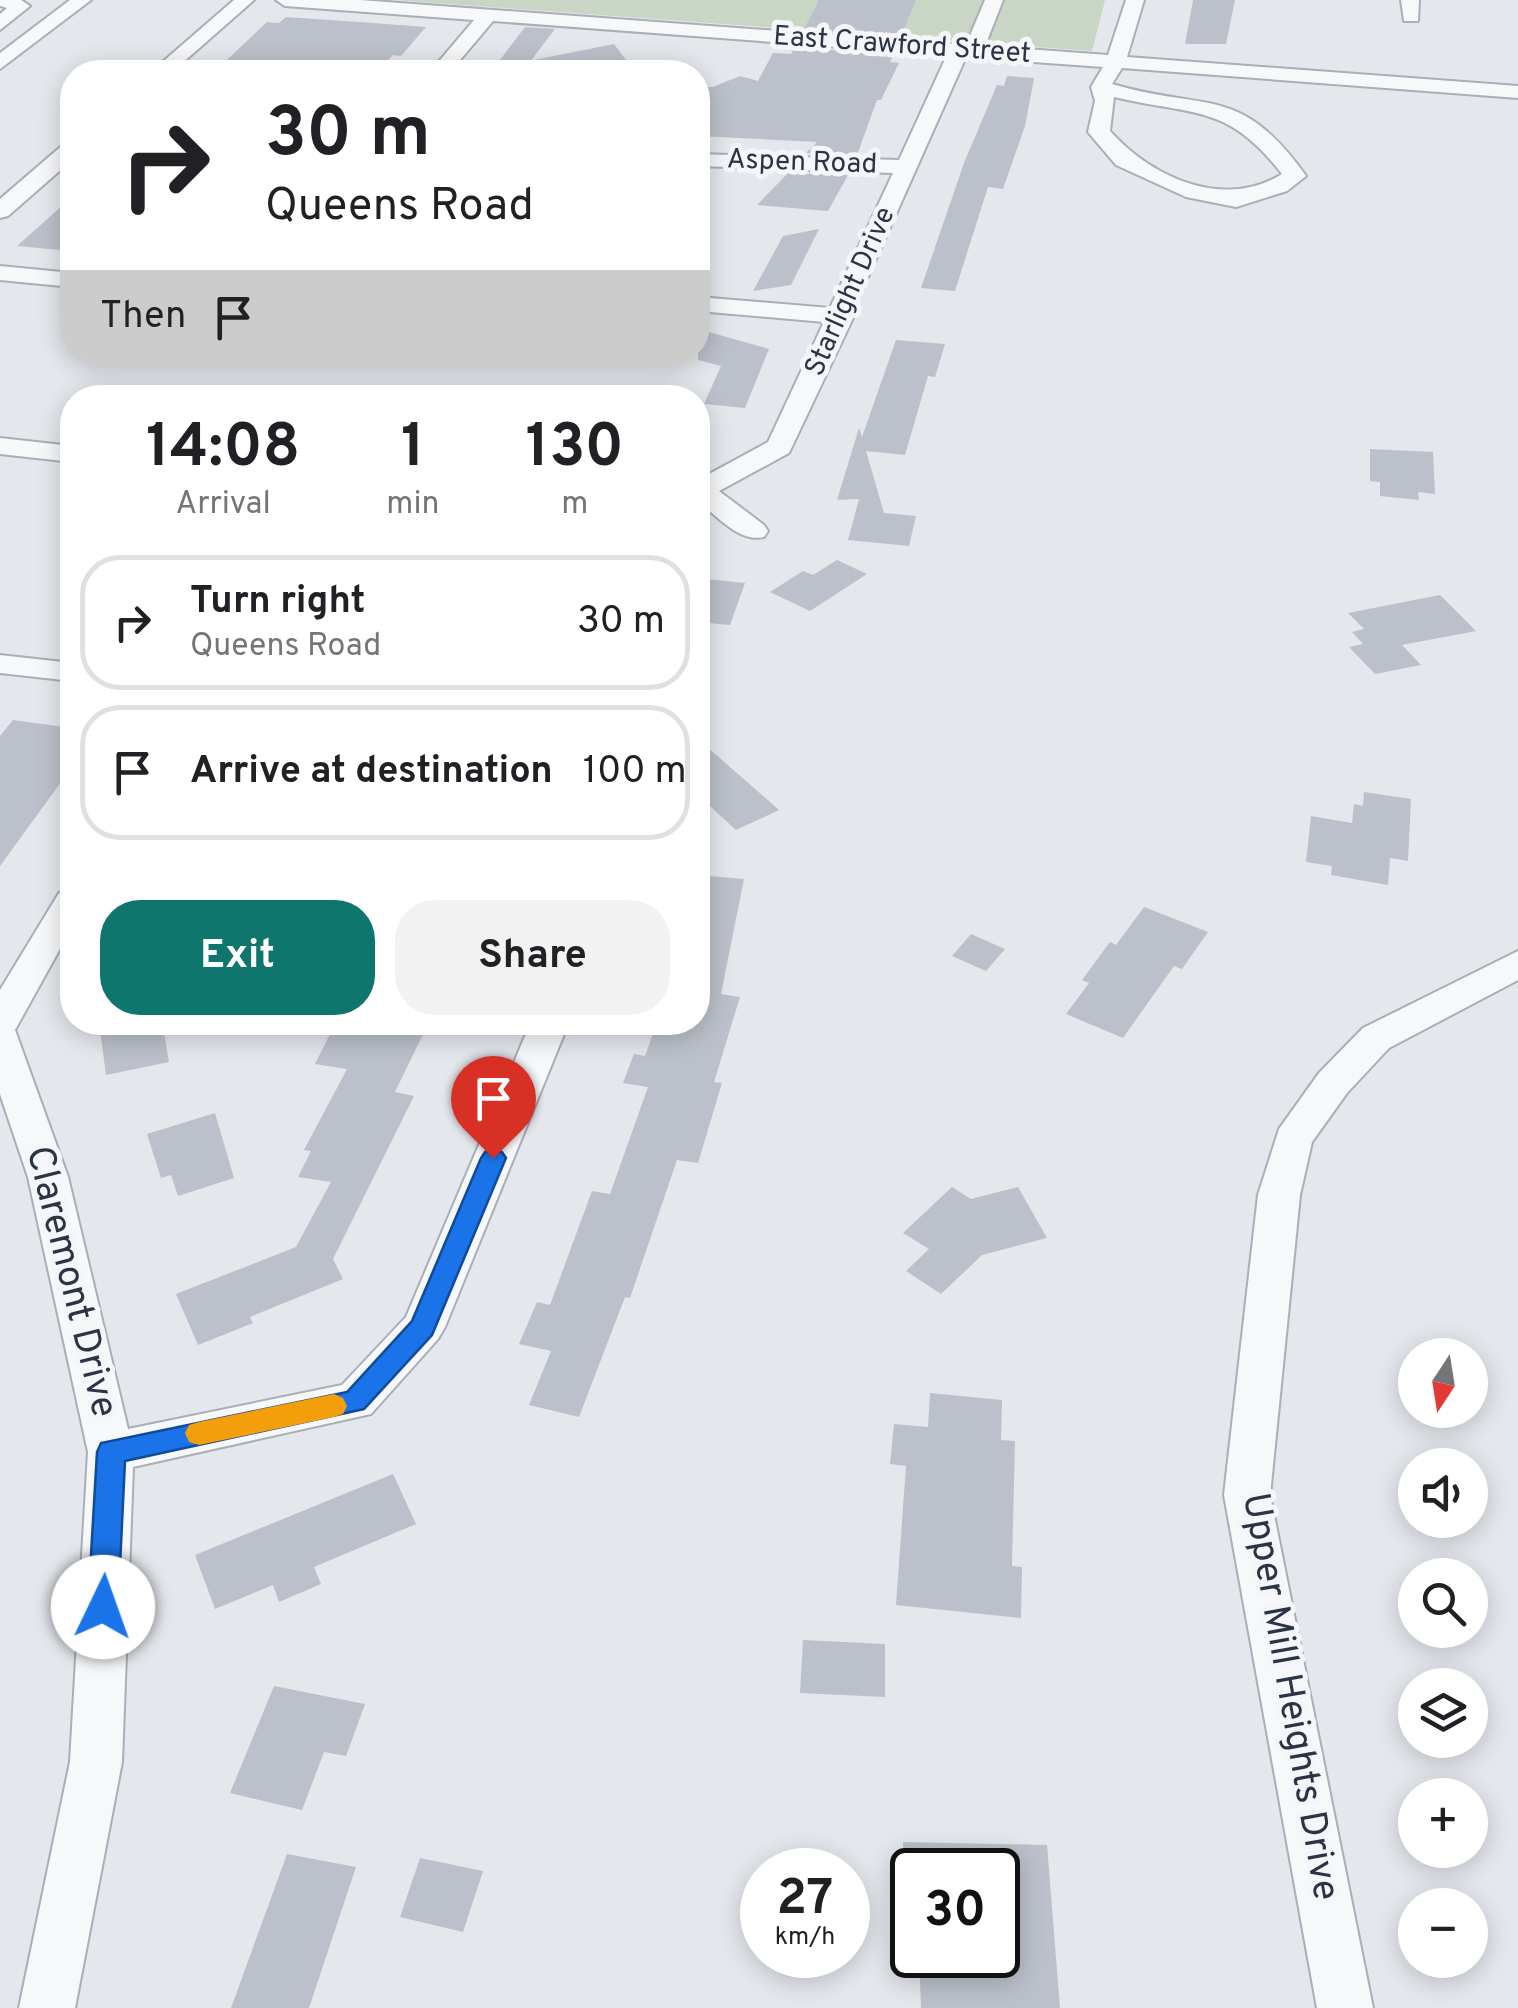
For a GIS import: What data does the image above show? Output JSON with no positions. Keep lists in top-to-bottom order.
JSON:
{
  "streets": {
    "street": [
      "East Crawford Street",
      "Aspen Road",
      "Starlight Drive",
      "Claremont Drive",
      "Upper Mill Heights Drive"
    ]
  },
  "crossings": [
    ["East Crawford Street", "Starlight Drive"],
    ["Aspen Road", "Starlight Drive"]
  ],
  "north": "bottom",
  "page": {
    "turn": ["30 m", "Queens Road"],
    "then": "Then",
    "eta": [
      "14:08",
      "Arrival",
      "1",
      "min",
      "130",
      "m"
    ],
    "list": [
      {
        "name": "Turn right",
        "note": "Queens Road",
        "value": "30 m"
      },
      {
        "name": "Arrive at destination",
        "value": "100 m"
      }
    ],
    "buttons": ["Exit", "Share"],
    "map_buttons": ["+", "−"],
    "speed": "27 km/h",
    "limit": "30"
  }
}
